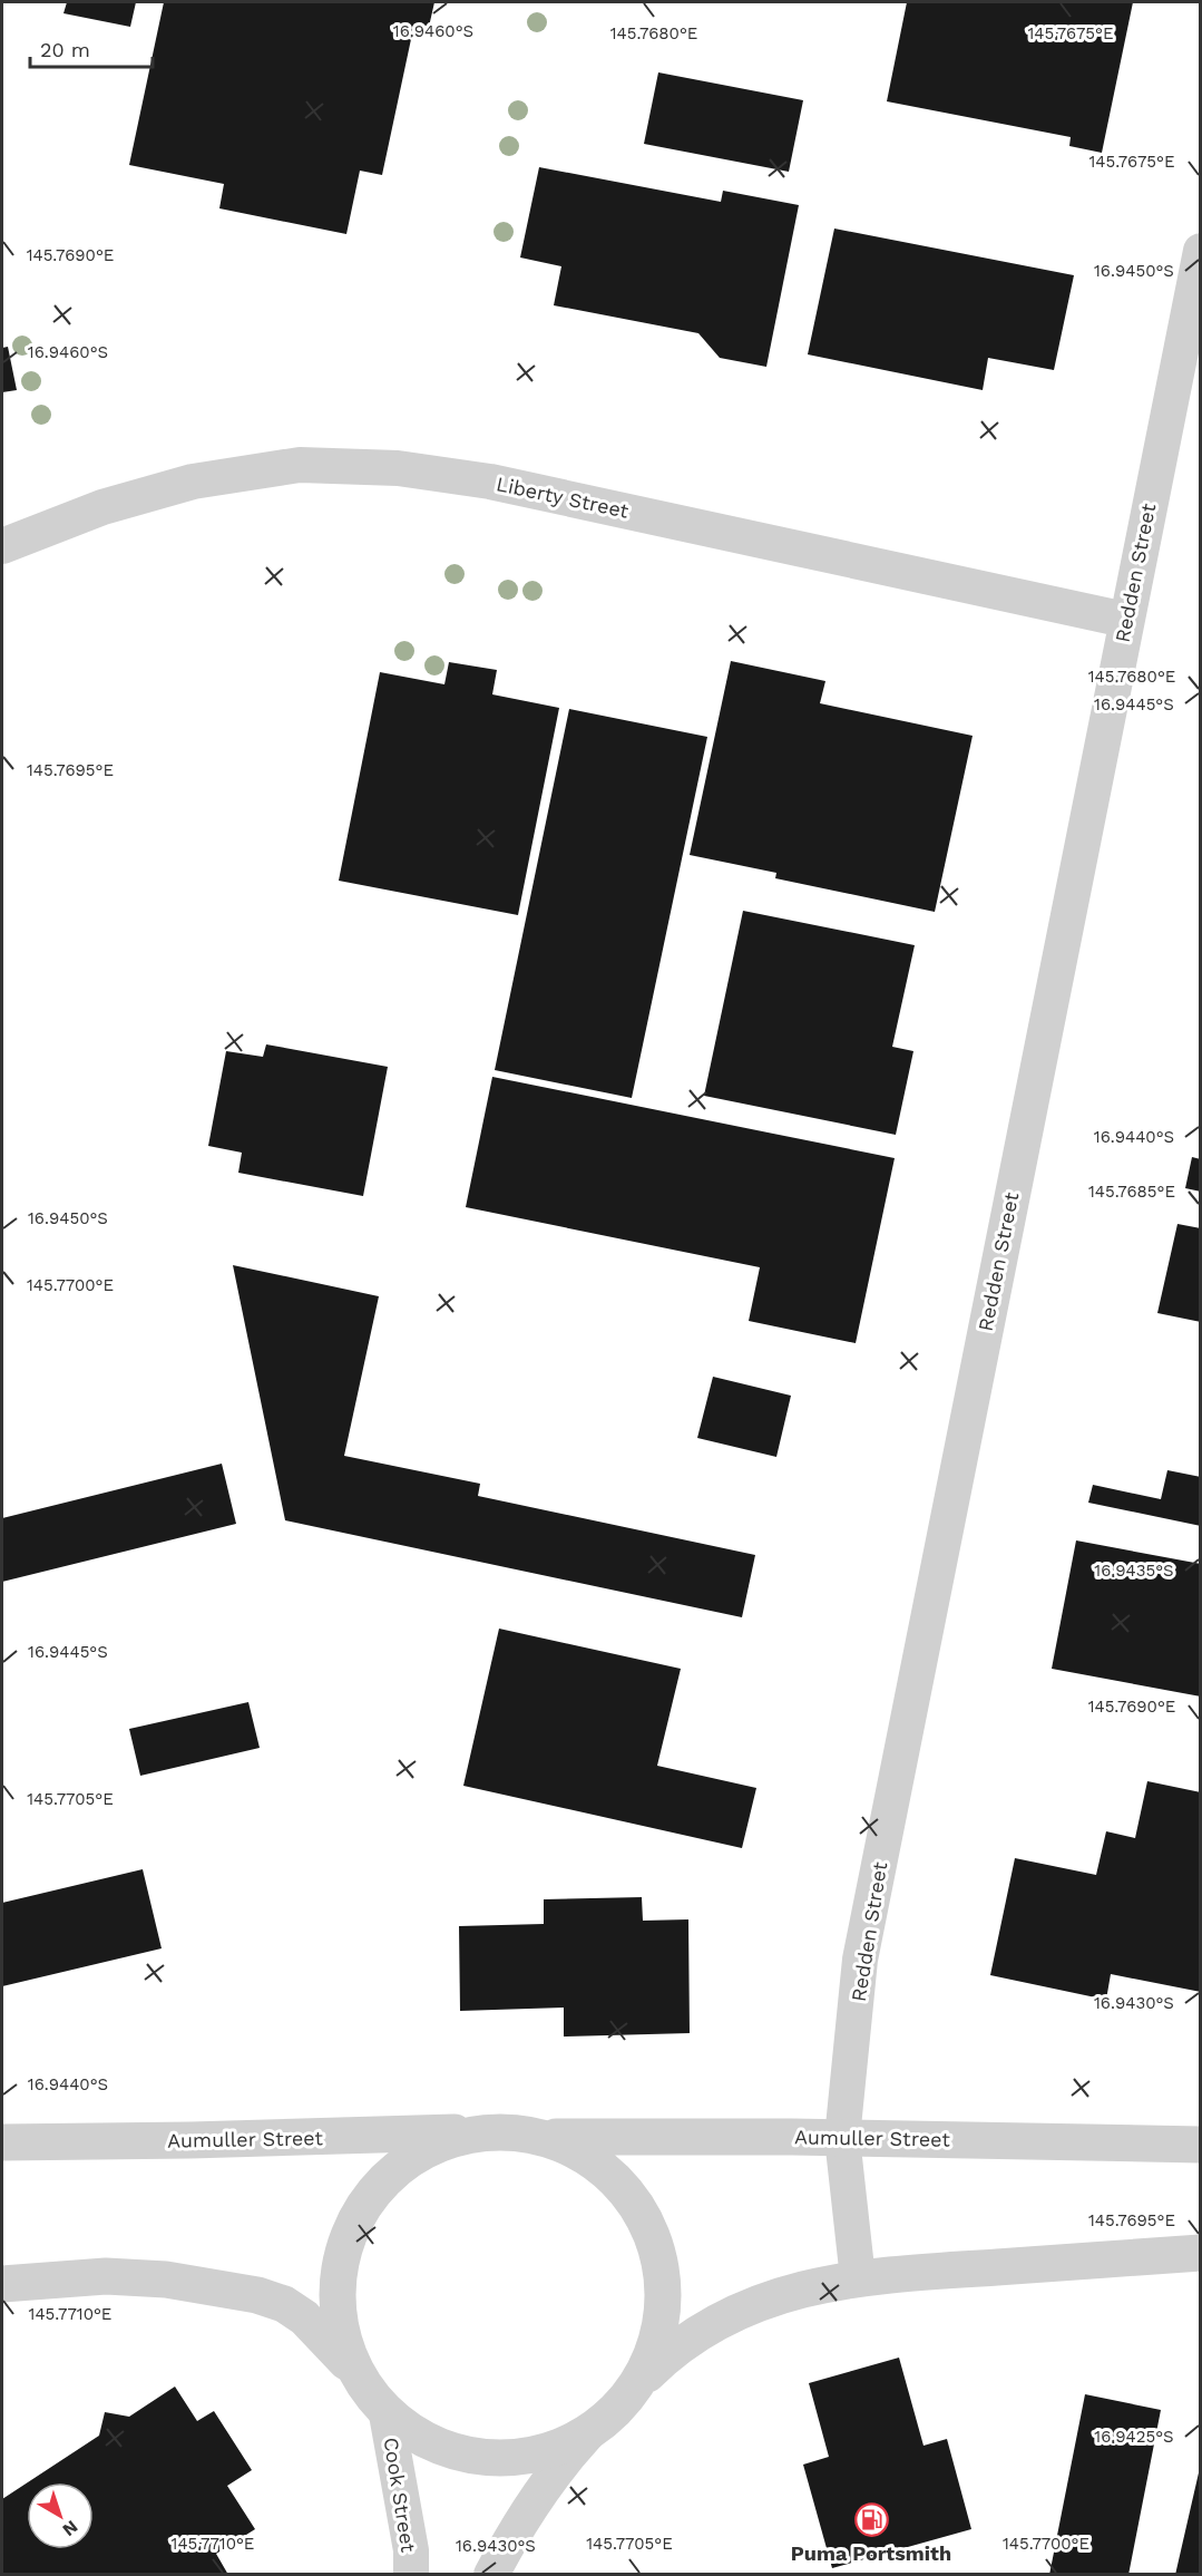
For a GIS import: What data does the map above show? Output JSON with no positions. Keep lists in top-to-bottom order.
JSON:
{
  "streets": {
    "street": [
      "Liberty Street",
      "Redden Street",
      "Aumuller Street",
      "Cook Street"
    ]
  },
  "crossings": [
    ["Liberty Street", "Redden Street"],
    ["Redden Street", "Aumuller Street"]
  ],
  "places": {
    "fuel station": ["Puma Portsmith"]
  },
  "scale_bar": "20 m",
  "north": "bottom right",
  "coordinates": [
    "16.9460°S",
    "145.7680°E",
    "145.7675°E",
    "145.7690°E",
    "16.9450°S",
    "16.9445°S",
    "145.7695°E",
    "16.9440°S",
    "145.7685°E",
    "145.7700°E",
    "16.9435°S",
    "145.7705°E",
    "16.9430°S",
    "145.7710°E",
    "16.9425°S"
  ]
}
